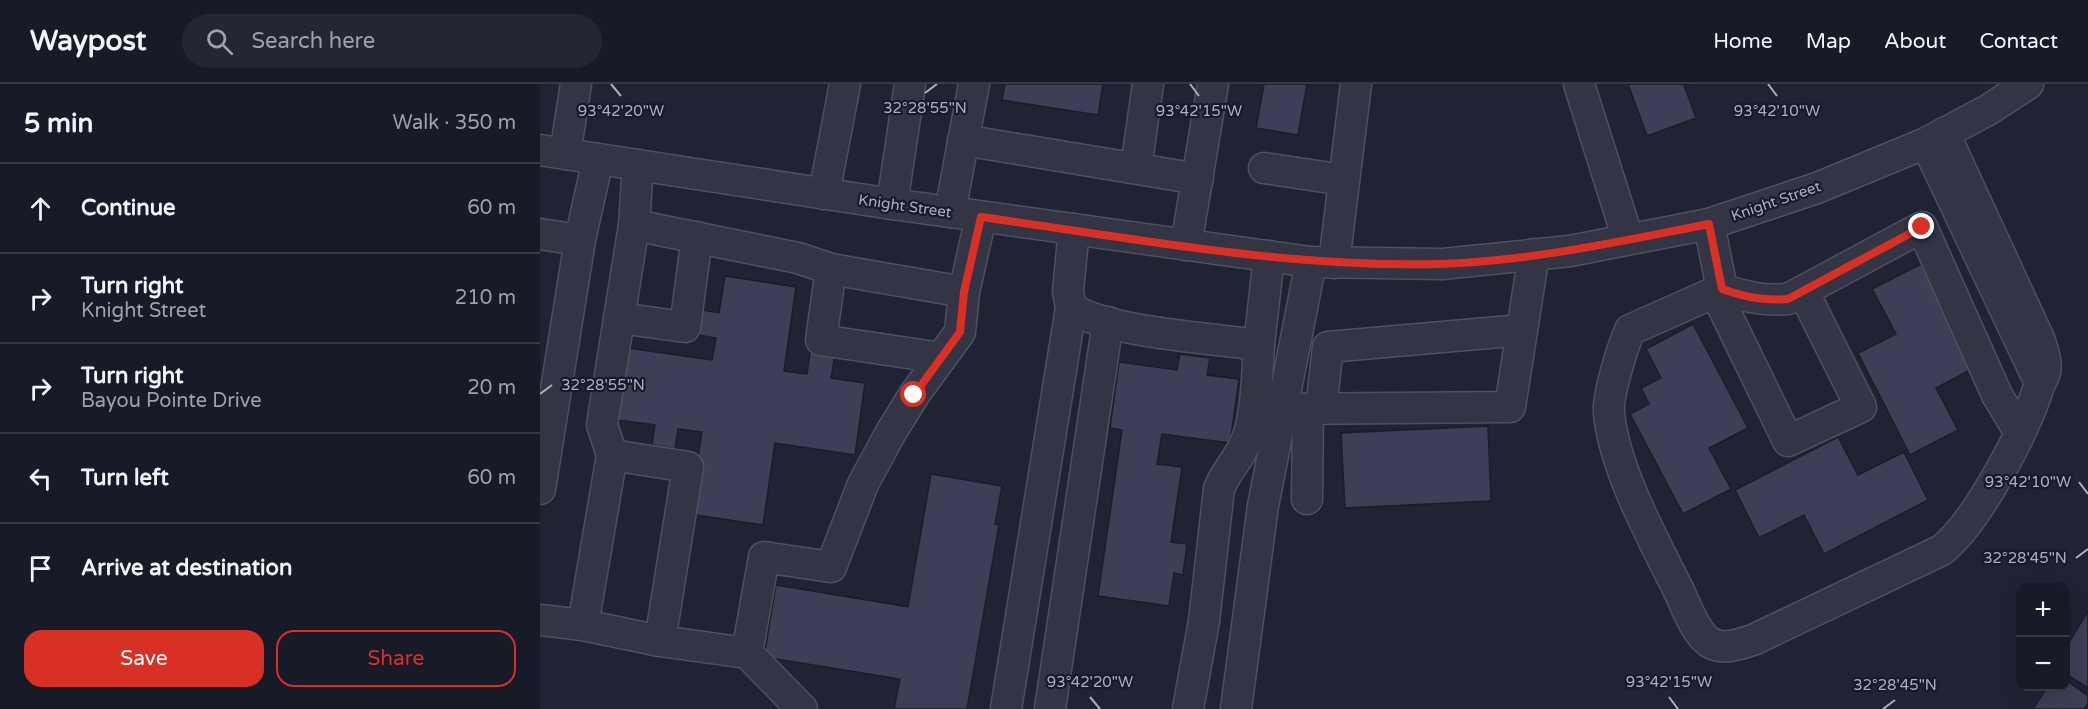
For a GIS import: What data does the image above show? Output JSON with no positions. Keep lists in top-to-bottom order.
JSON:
{
  "streets": {
    "street": ["Knight Street"]
  },
  "page": {
    "header": "Waypost",
    "search": "Search here",
    "nav": [
      "Home",
      "Map",
      "About",
      "Contact"
    ],
    "heading": ["5 min", "Walk · 350 m"],
    "list": [
      ["Continue", "60 m"],
      ["Turn right", "Knight Street", "210 m"],
      ["Turn right", "Bayou Pointe Drive", "20 m"],
      ["Turn left", "60 m"],
      "Arrive at destination"
    ],
    "map_buttons": ["+", "−"],
    "buttons": ["Save", "Share"]
  },
  "coordinates": [
    "32°28'55\"N",
    "93°42'20\"W",
    "93°42'15\"W",
    "93°42'10\"W",
    "32°28'45\"N"
  ]
}
